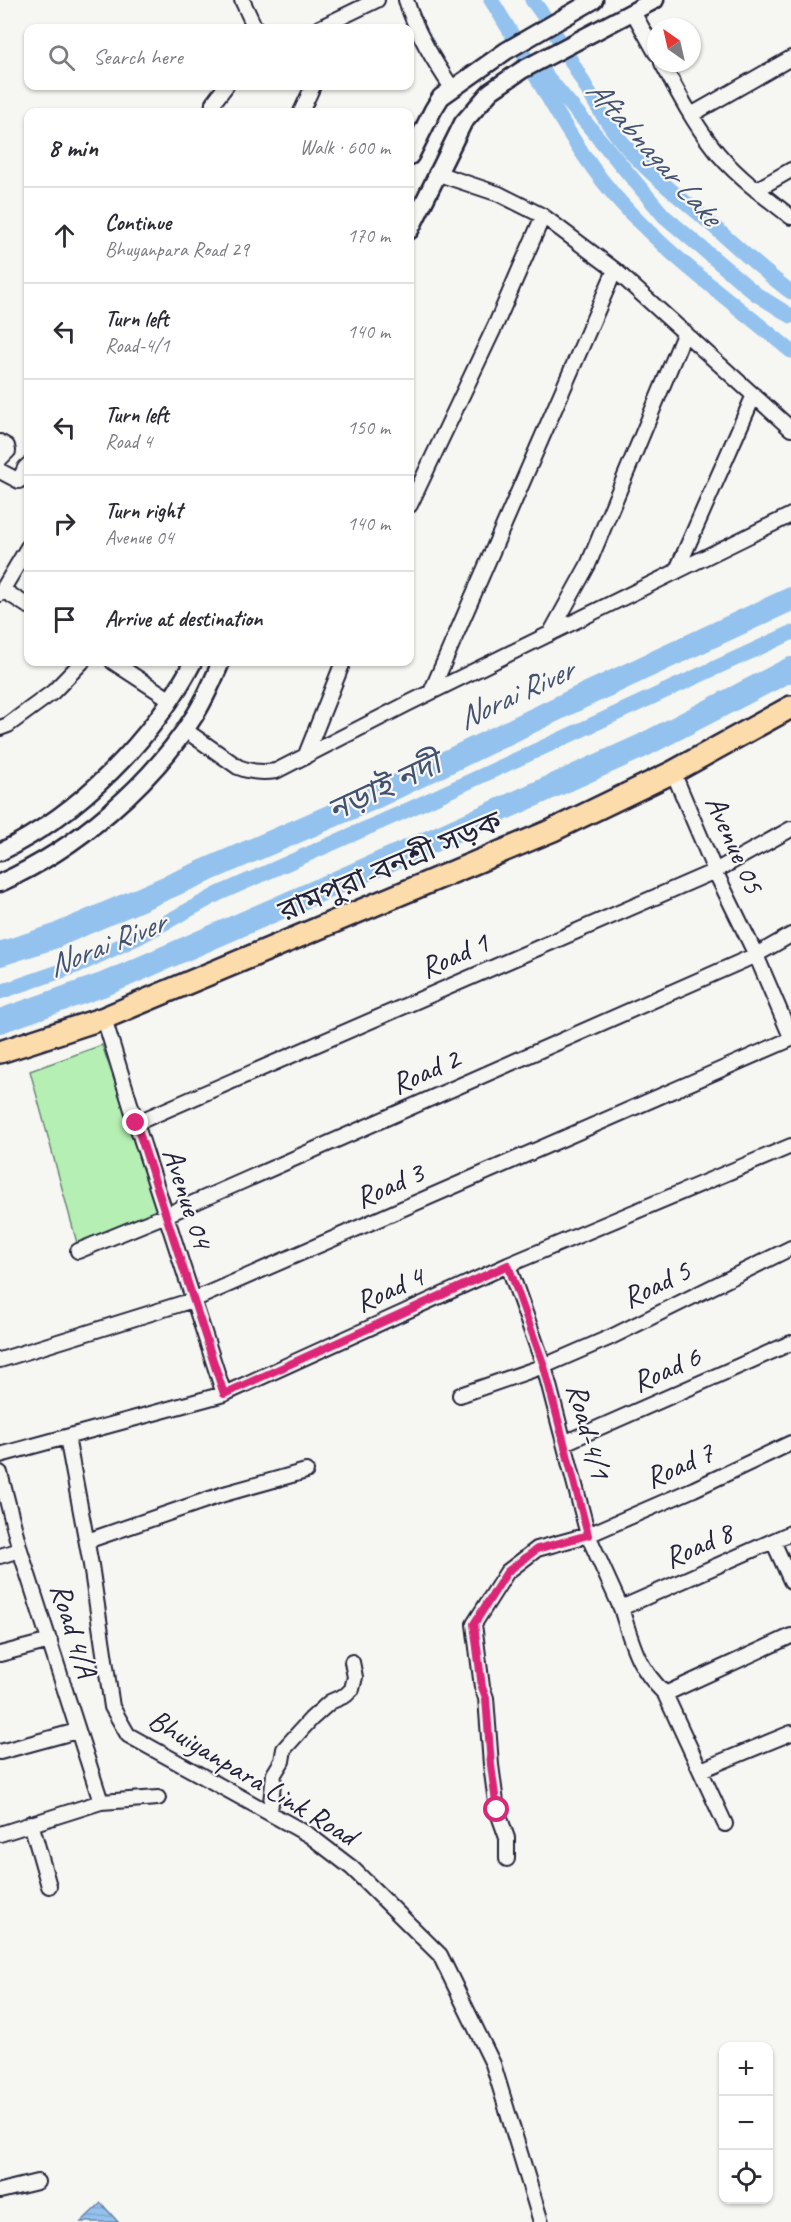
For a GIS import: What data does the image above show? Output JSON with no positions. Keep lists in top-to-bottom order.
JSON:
{
  "streets": {
    "main road": ["রামপুরা-বনশ্রী সড়ক"],
    "street": [
      "Avenue 05",
      "Road 1",
      "Road 2",
      "Road 3",
      "Avenue 04",
      "Road 5",
      "Road 4",
      "Road 6",
      "Road-4/1",
      "Road 7",
      "Road 8",
      "Road 4/A",
      "Bhuiyanpara Link Road"
    ]
  },
  "crossings": [
    ["Avenue 05", "রামপুরা-বনশ্রী সড়ক"],
    ["Avenue 05", "Road 1"],
    ["Avenue 05", "Road 2"],
    ["Avenue 05", "Road 3"],
    ["রামপুরা-বনশ্রী সড়ক", "Avenue 04"],
    ["Road 1", "Avenue 04"],
    ["Road 2", "Avenue 04"],
    ["Road 3", "Avenue 04"],
    ["Avenue 04", "Road 4"],
    ["Road 5", "Road-4/1"],
    ["Road 4", "Road-4/1"],
    ["Road 4", "Bhuiyanpara Link Road"],
    ["Road 6", "Road-4/1"],
    ["Road-4/1", "Road 7"],
    ["Road-4/1", "Road 8"]
  ],
  "water": ["Aftabnagar Lake", "Norai River", "নড়াই নদী"],
  "north": "top left",
  "page": {
    "search": "Search here",
    "heading": ["8 min", "Walk · 600 m"],
    "list": [
      ["Continue", "Bhuyanpara Road 29", "170 m"],
      ["Turn left", "Road-4/1", "140 m"],
      ["Turn left", "Road 4", "150 m"],
      ["Turn right", "Avenue 04", "140 m"],
      "Arrive at destination"
    ],
    "map_buttons": ["+", "−"]
  }
}
